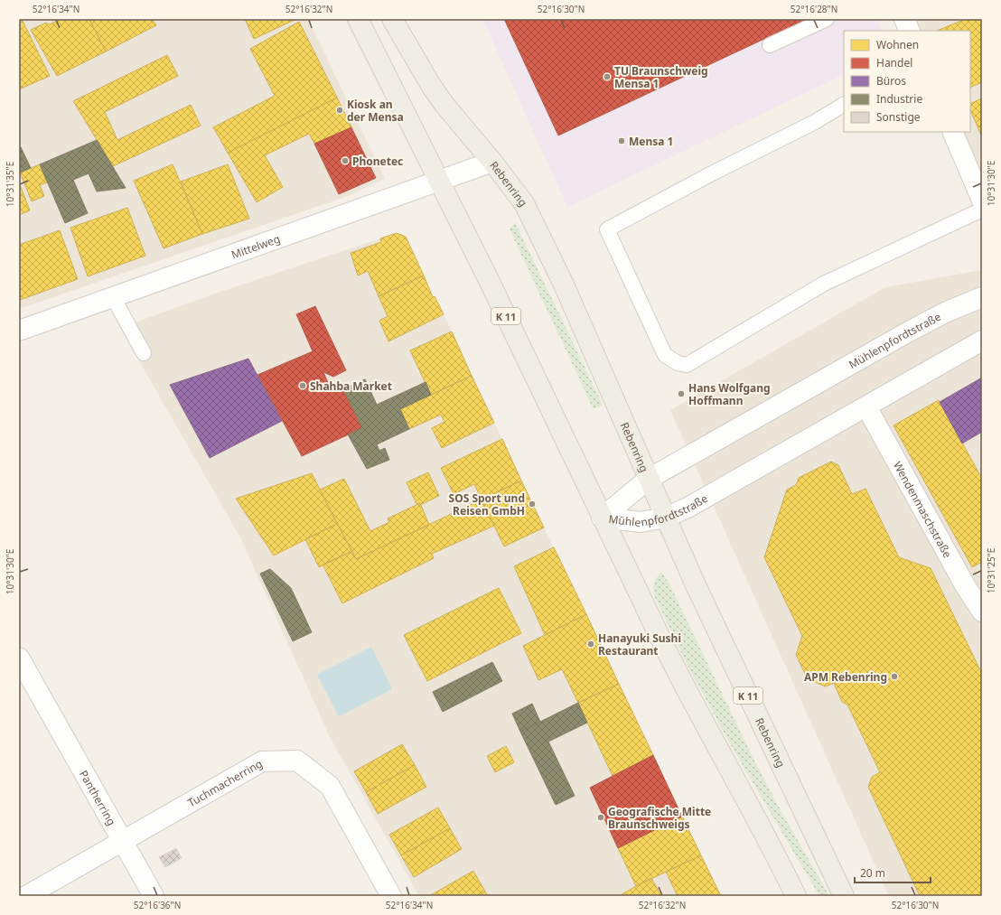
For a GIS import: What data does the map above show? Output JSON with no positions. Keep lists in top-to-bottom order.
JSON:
{
  "streets": {
    "main road": ["Rebenring", "K 11"],
    "street": [
      "Mittelweg",
      "Mühlenpfordtstraße",
      "Wendenmaschstraße",
      "Tuchmacherring",
      "Pantherring"
    ]
  },
  "crossings": [
    ["Rebenring", "Mittelweg"],
    ["Rebenring", "Mühlenpfordtstraße"],
    ["Mittelweg", "K 11"],
    ["K 11", "Mühlenpfordtstraße"],
    ["Mühlenpfordtstraße", "Wendenmaschstraße"],
    ["Tuchmacherring", "Pantherring"]
  ],
  "places": [
    "TU Braunschweig Mensa 1",
    "Kiosk an der Mensa",
    "Mensa 1",
    "Phonetec",
    "Shahba Market",
    "Hans Wolfgang Hoffmann",
    "SOS Sport und Reisen GmbH",
    "Hanayuki Sushi Restaurant",
    "APM Rebenring",
    "Geografische Mitte Braunschweigs"
  ],
  "legend": [
    "Wohnen",
    "Handel",
    "Büros",
    "Industrie",
    "Sonstige"
  ],
  "scale_bar": "20 m",
  "coordinates": [
    "52°16'34\"N",
    "52°16'32\"N",
    "52°16'30\"N",
    "52°16'28\"N",
    "10°31'30\"E",
    "10°31'35\"E",
    "10°31'25\"E",
    "52°16'36\"N"
  ]
}
